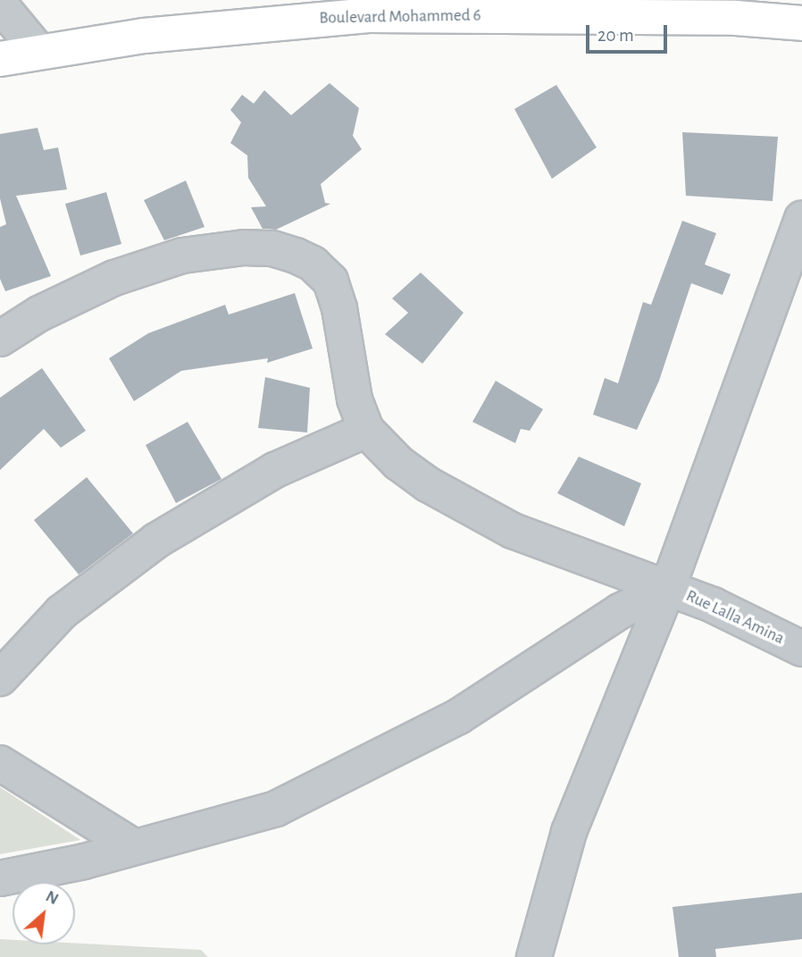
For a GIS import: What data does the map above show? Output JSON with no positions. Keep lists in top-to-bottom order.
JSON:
{
  "streets": {
    "main road": ["Boulevard Mohammed 6"],
    "street": ["Rue Lalla Amina"]
  },
  "scale_bar": "20 m",
  "north": "top right"
}
